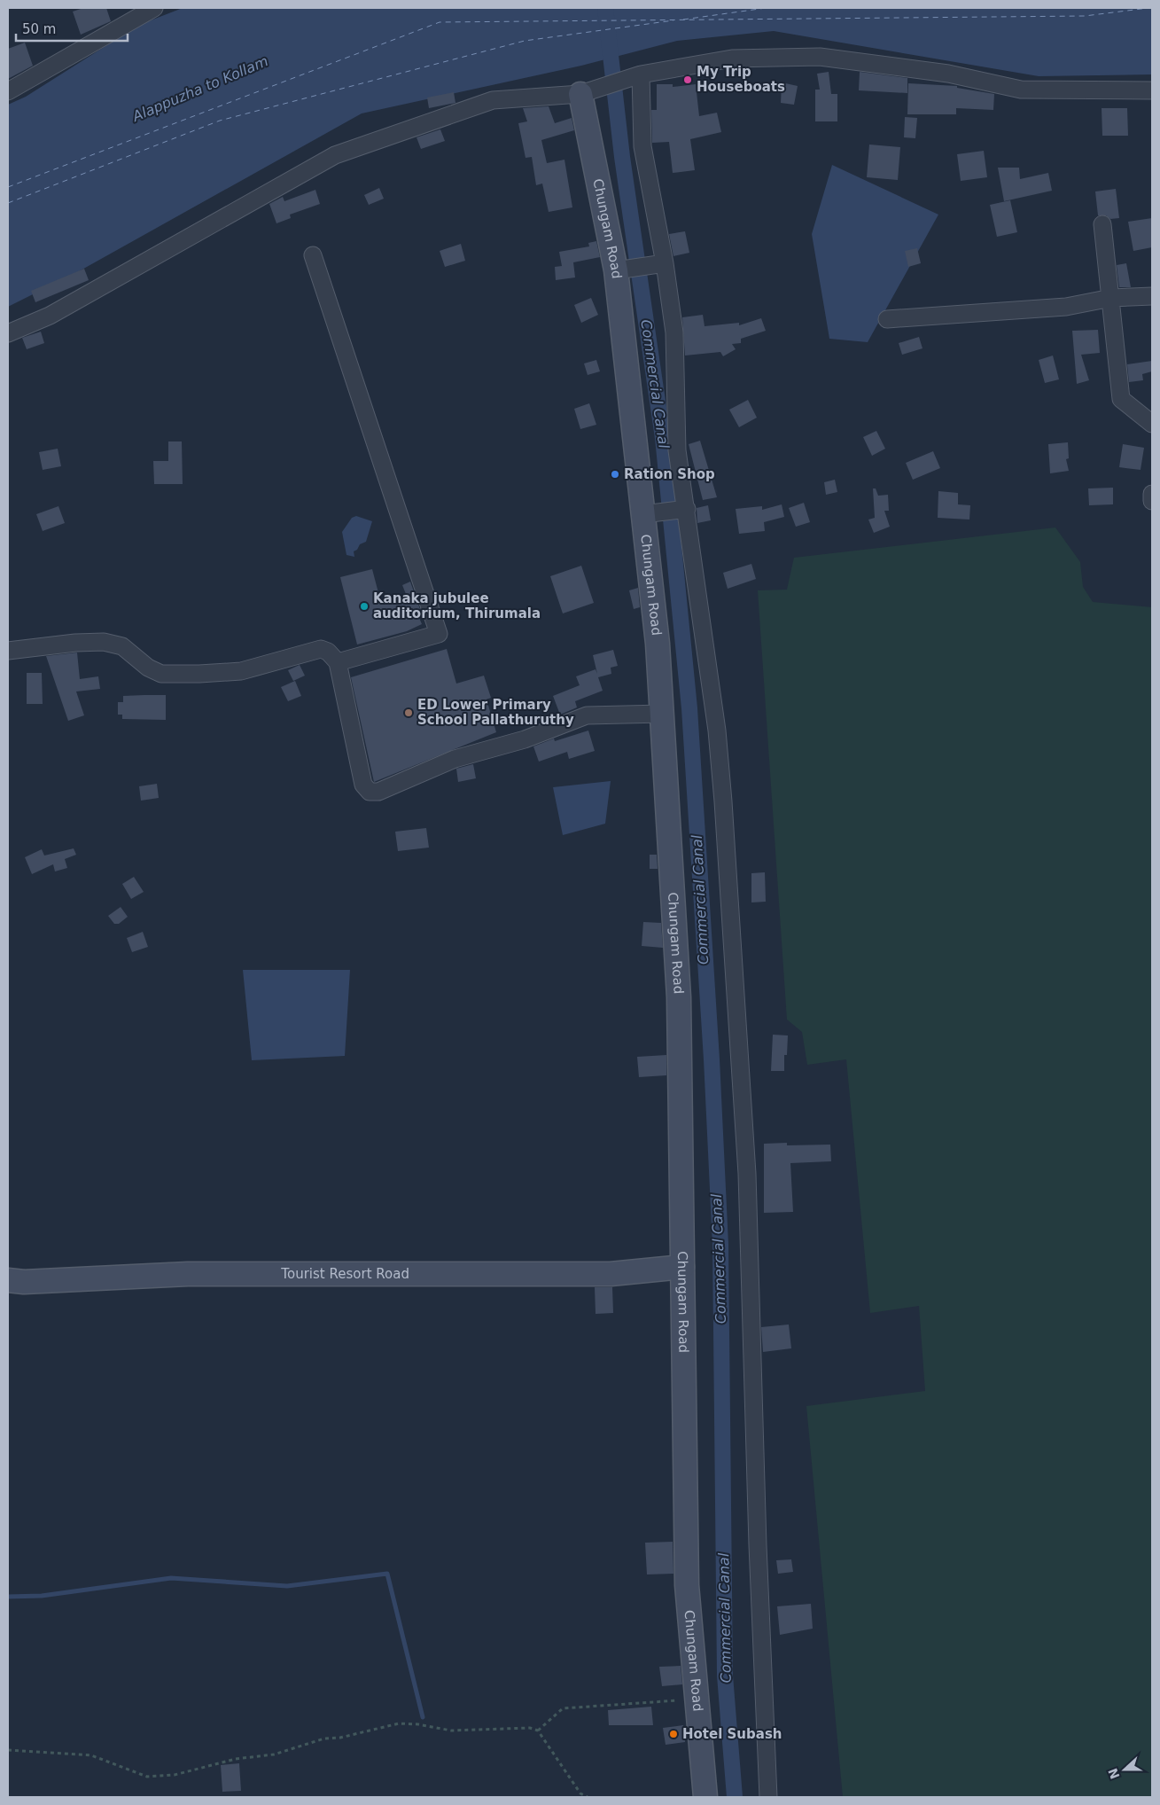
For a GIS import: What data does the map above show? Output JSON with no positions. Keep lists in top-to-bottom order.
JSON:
{
  "streets": {
    "main road": ["Chungam Road", "Tourist Resort Road"]
  },
  "crossings": [
    ["Chungam Road", "Tourist Resort Road"]
  ],
  "water": ["Alappuzha to Kollam", "Commercial Canal"],
  "places": [
    "My Trip Houseboats",
    "Ration Shop",
    "Kanaka jubulee auditorium, Thirumala",
    "ED Lower Primary School Pallathuruthy",
    "Hotel Subash"
  ],
  "scale_bar": "50 m",
  "north": "left"
}
